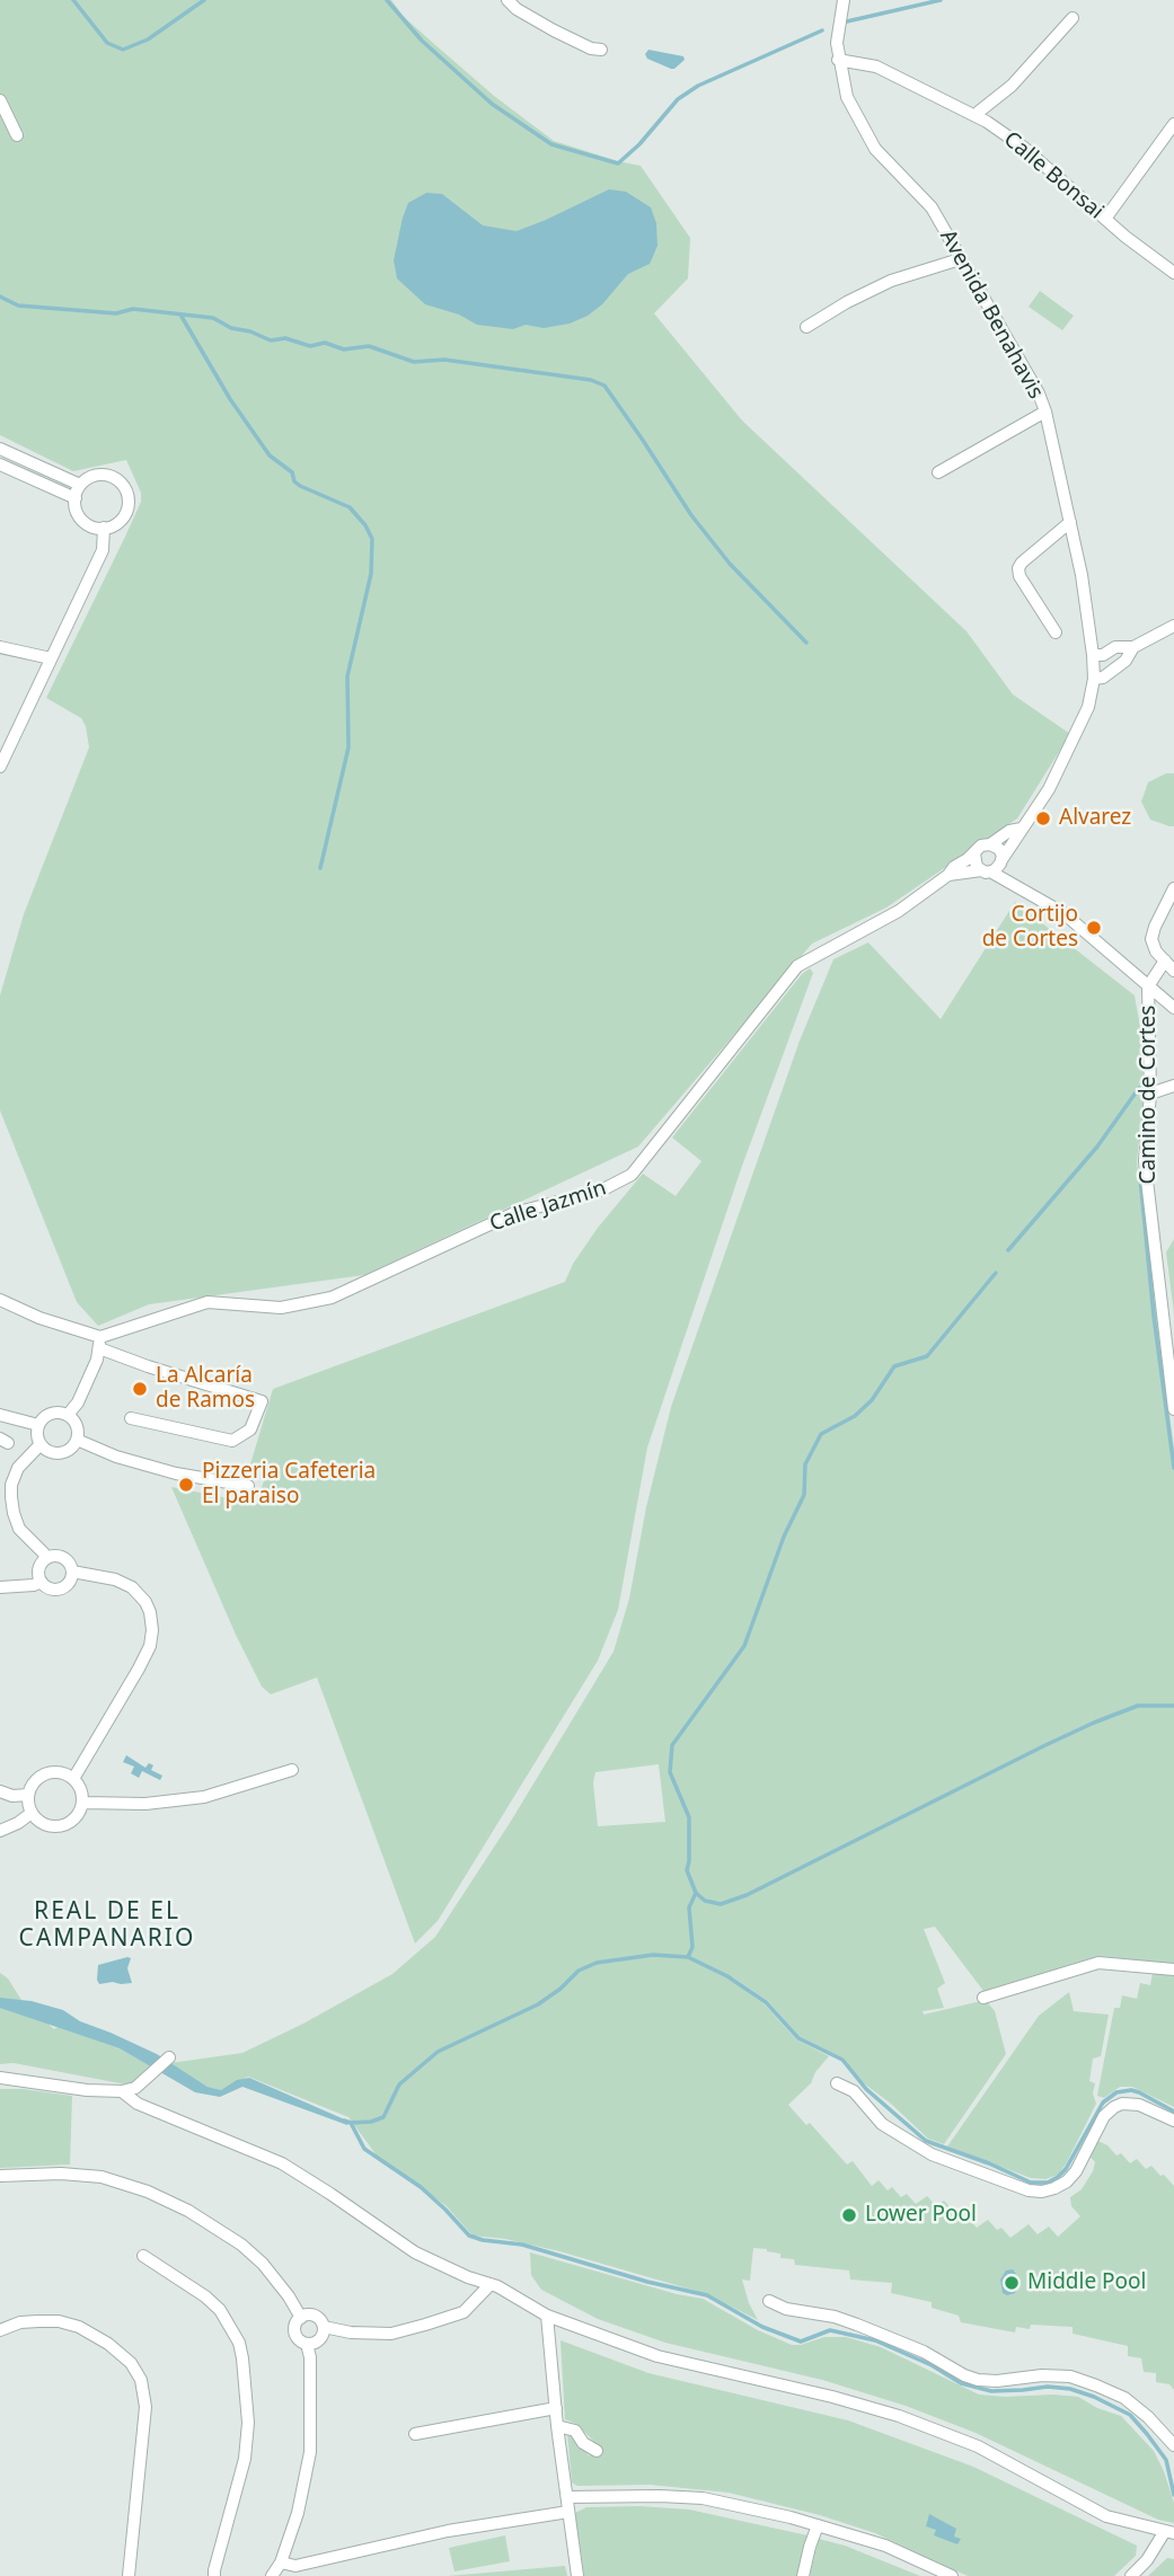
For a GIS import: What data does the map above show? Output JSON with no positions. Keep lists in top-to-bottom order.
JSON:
{
  "streets": {
    "street": [
      "Calle Bonsai",
      "Avenida Benahavis",
      "Camino de Cortes",
      "Calle Jazmín"
    ]
  },
  "crossings": [
    ["Calle Bonsai", "Avenida Benahavis"],
    ["Avenida Benahavis", "Calle Jazmín"]
  ],
  "districts": ["REAL DE EL CAMPANARIO"],
  "places": [
    "Alvarez",
    "Cortijo de Cortes",
    "La Alcaría de Ramos",
    "Pizzeria Cafeteria El paraiso",
    "Lower Pool",
    "Middle Pool"
  ]
}
